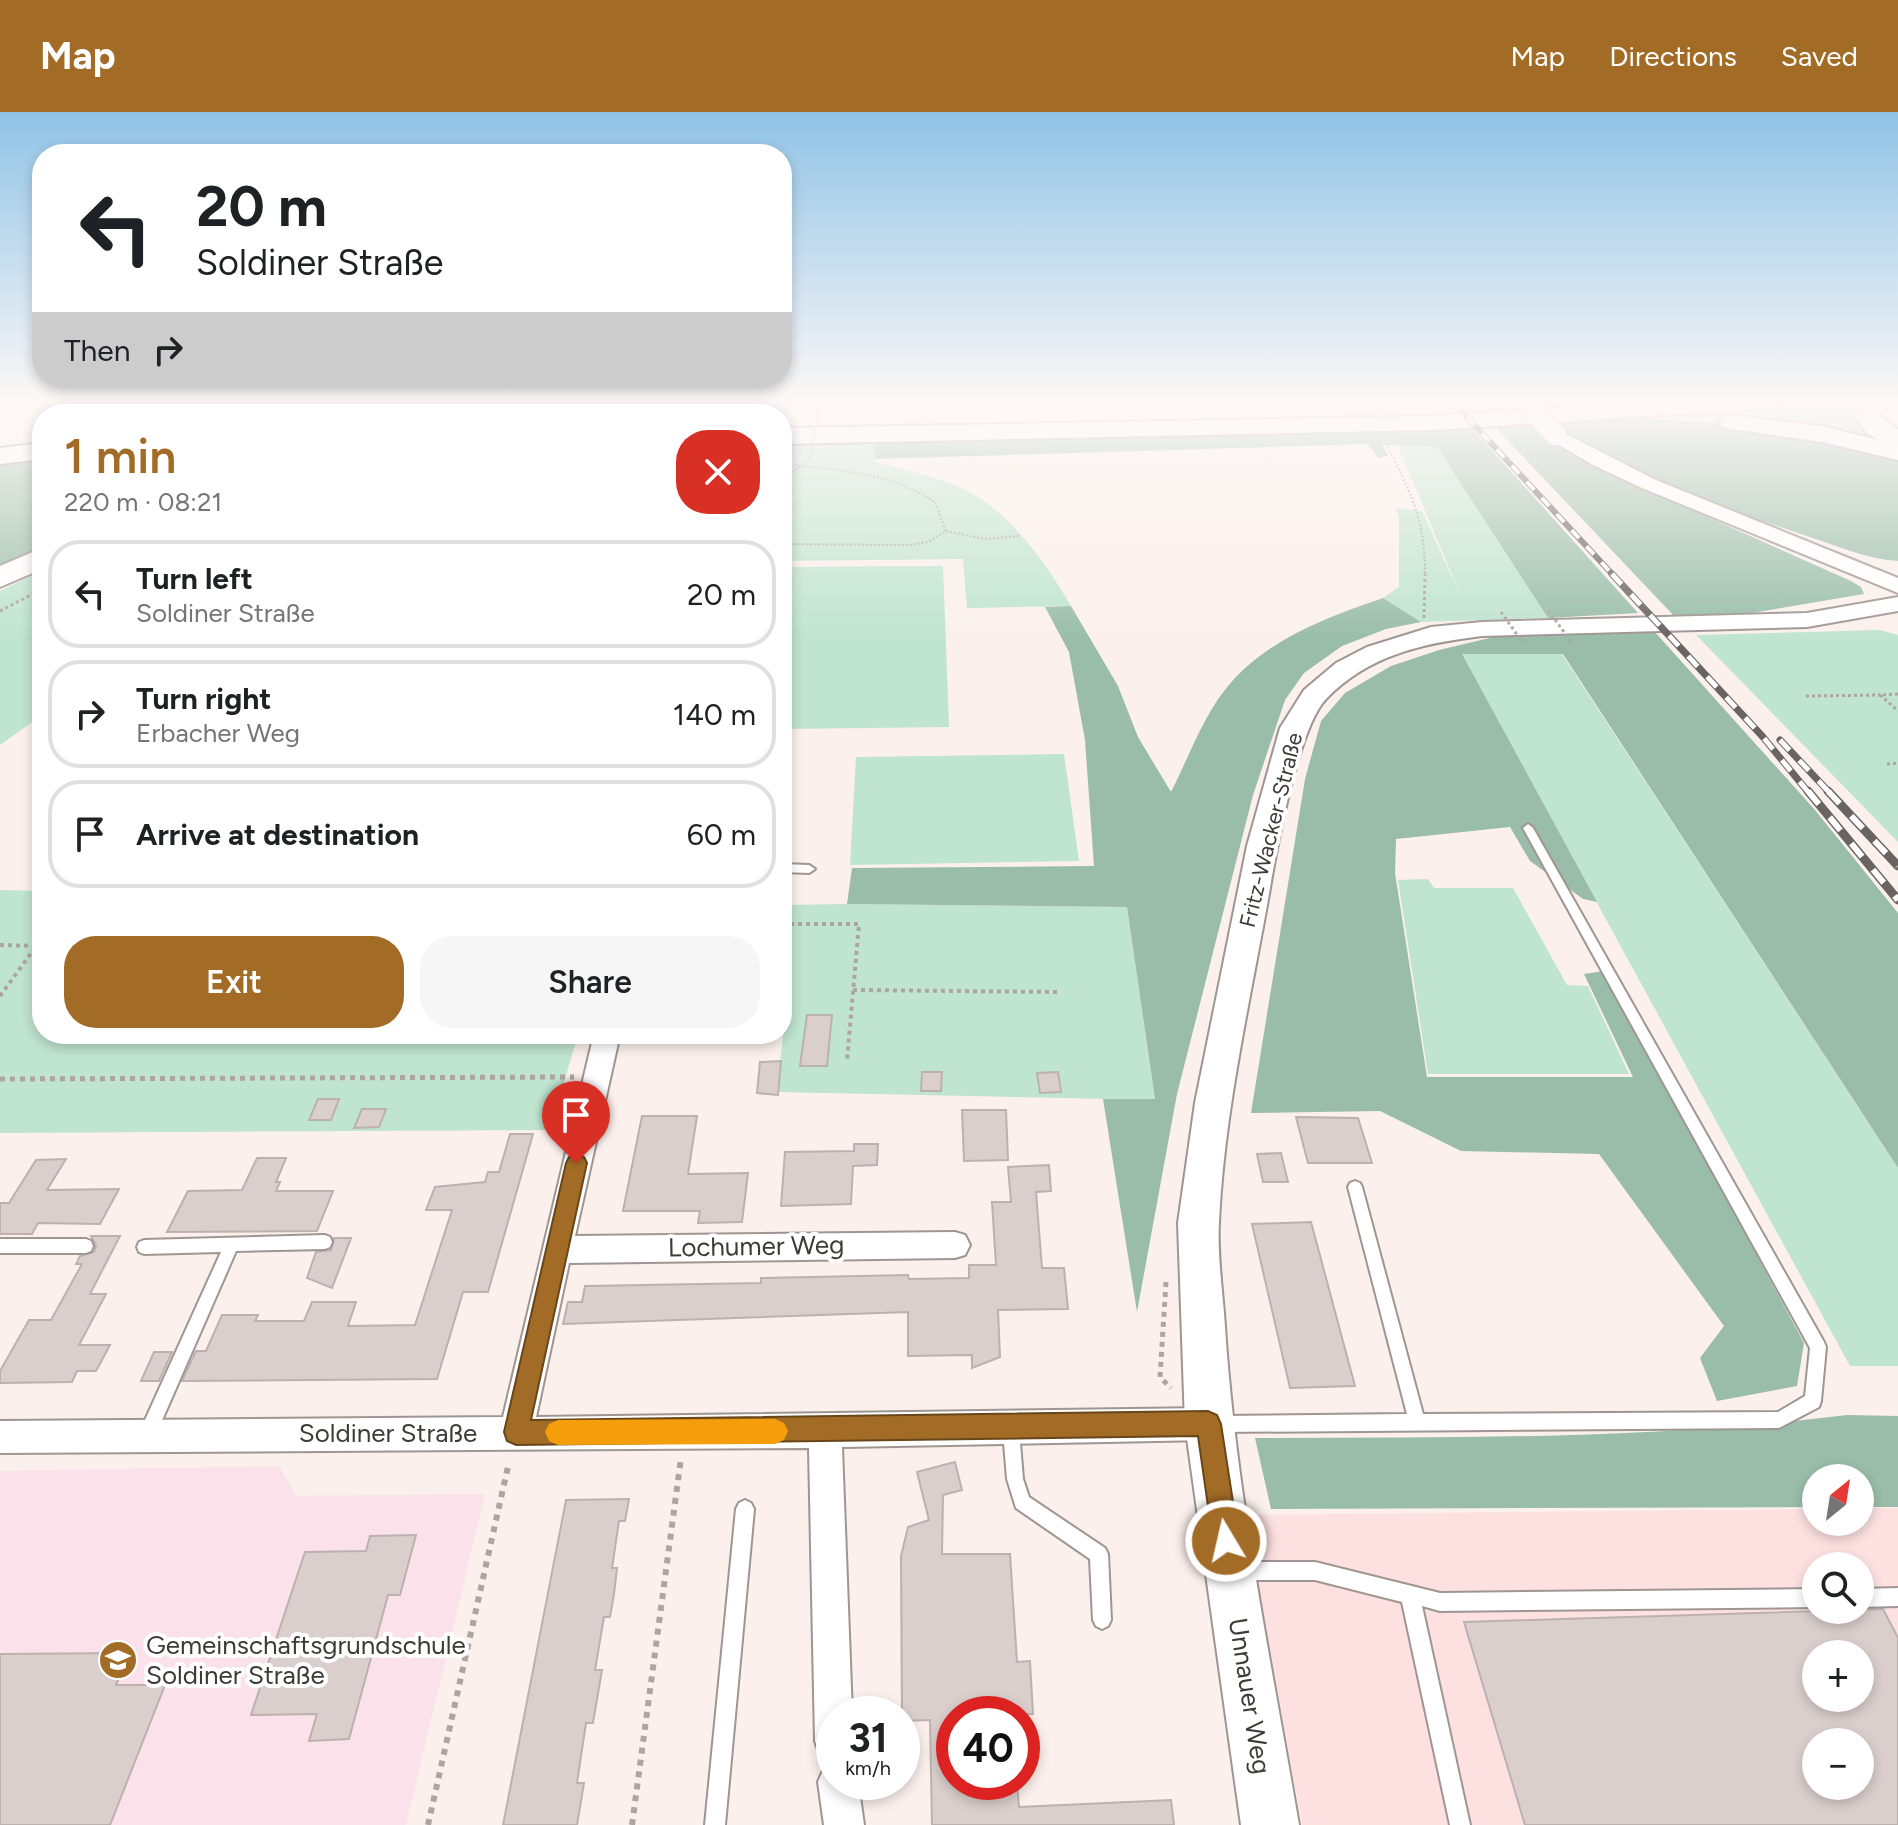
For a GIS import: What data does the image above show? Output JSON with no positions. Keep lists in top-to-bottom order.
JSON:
{
  "streets": {
    "street": [
      "Fritz-Wacker-Straße",
      "Lochumer Weg",
      "Soldiner Straße",
      "Unnauer Weg"
    ]
  },
  "crossings": [
    ["Fritz-Wacker-Straße", "Soldiner Straße"],
    ["Fritz-Wacker-Straße", "Unnauer Weg"],
    ["Soldiner Straße", "Unnauer Weg"]
  ],
  "places": {
    "school or university": ["Gemeinschaftsgrundschule Soldiner Straße"]
  },
  "north": "top right",
  "page": {
    "header": "Map",
    "nav": ["Map", "Directions", "Saved"],
    "turn": ["20 m", "Soldiner Straße"],
    "then": "Then",
    "heading": ["1 min", "220 m · 08:21"],
    "list": [
      {
        "name": "Turn left",
        "note": "Soldiner Straße",
        "value": "20 m"
      },
      {
        "name": "Turn right",
        "note": "Erbacher Weg",
        "value": "140 m"
      },
      {
        "name": "Arrive at destination",
        "value": "60 m"
      }
    ],
    "buttons": ["Exit", "Share"],
    "map_buttons": ["+", "−"],
    "speed": "31 km/h",
    "limit": "40"
  }
}
